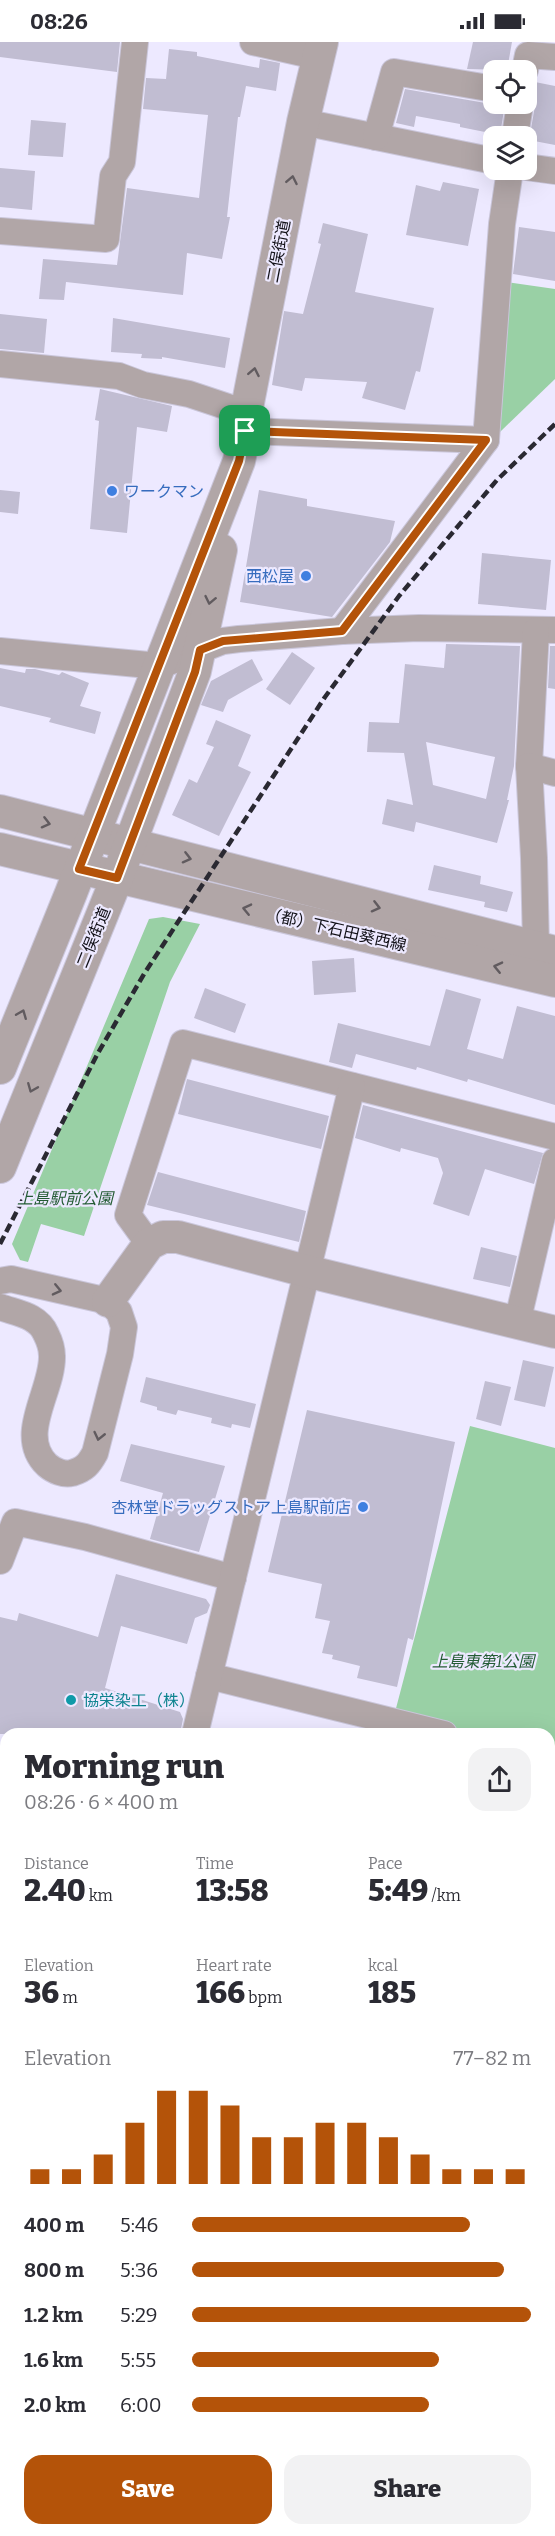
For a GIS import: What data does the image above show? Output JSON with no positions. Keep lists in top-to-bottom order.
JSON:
{
  "streets": {
    "street": ["二俣街道", "（都）下石田葵西線"]
  },
  "crossings": [
    ["二俣街道", "（都）下石田葵西線"]
  ],
  "parks": ["上島駅前公園", "上島東第1公園"],
  "places": [
    "ワークマン",
    "西松屋",
    "杏林堂ドラッグストア上島駅前店",
    "協栄染工（株）"
  ],
  "page": {
    "status": "08:26",
    "heading": ["Morning run", "08:26 · 6 × 400 m"],
    "stats": [
      ["Distance", "2.40 km"],
      ["Time", "13:58"],
      ["Pace", "5:49 /km"],
      ["Elevation", "36 m"],
      ["Heart rate", "166 bpm"],
      ["kcal", "185"]
    ],
    "chart": ["Elevation", "77–82 m"],
    "list": [
      {
        "name": "400 m",
        "note": "5:46"
      },
      {
        "name": "800 m",
        "note": "5:36"
      },
      {
        "name": "1.2 km",
        "note": "5:29"
      },
      {
        "name": "1.6 km",
        "note": "5:55"
      },
      {
        "name": "2.0 km",
        "note": "6:00"
      }
    ],
    "buttons": ["Save", "Share"]
  }
}
